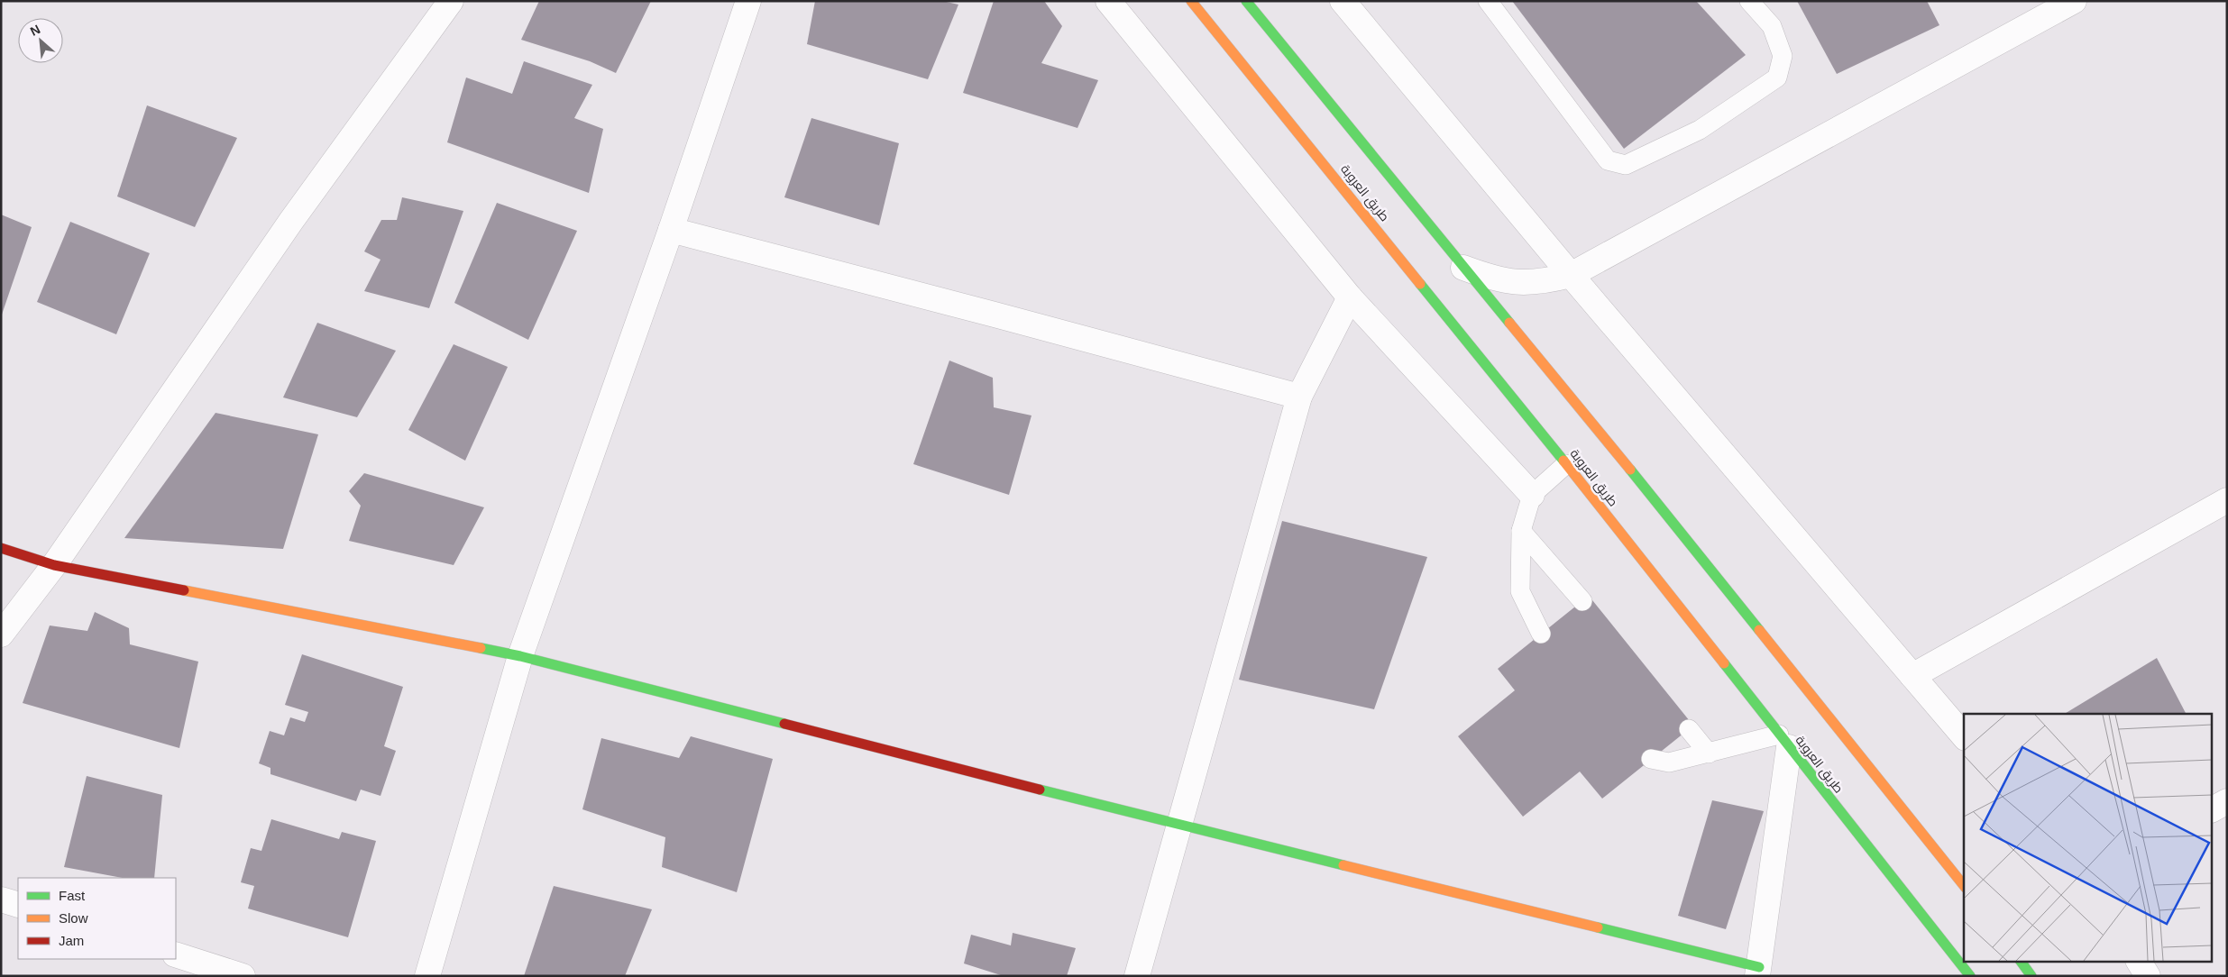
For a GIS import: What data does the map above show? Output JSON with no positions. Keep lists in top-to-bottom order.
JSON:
{
  "streets": {
    "main road": ["طريق العروبة"]
  },
  "legend": ["Fast", "Slow", "Jam"],
  "north": "top left"
}
